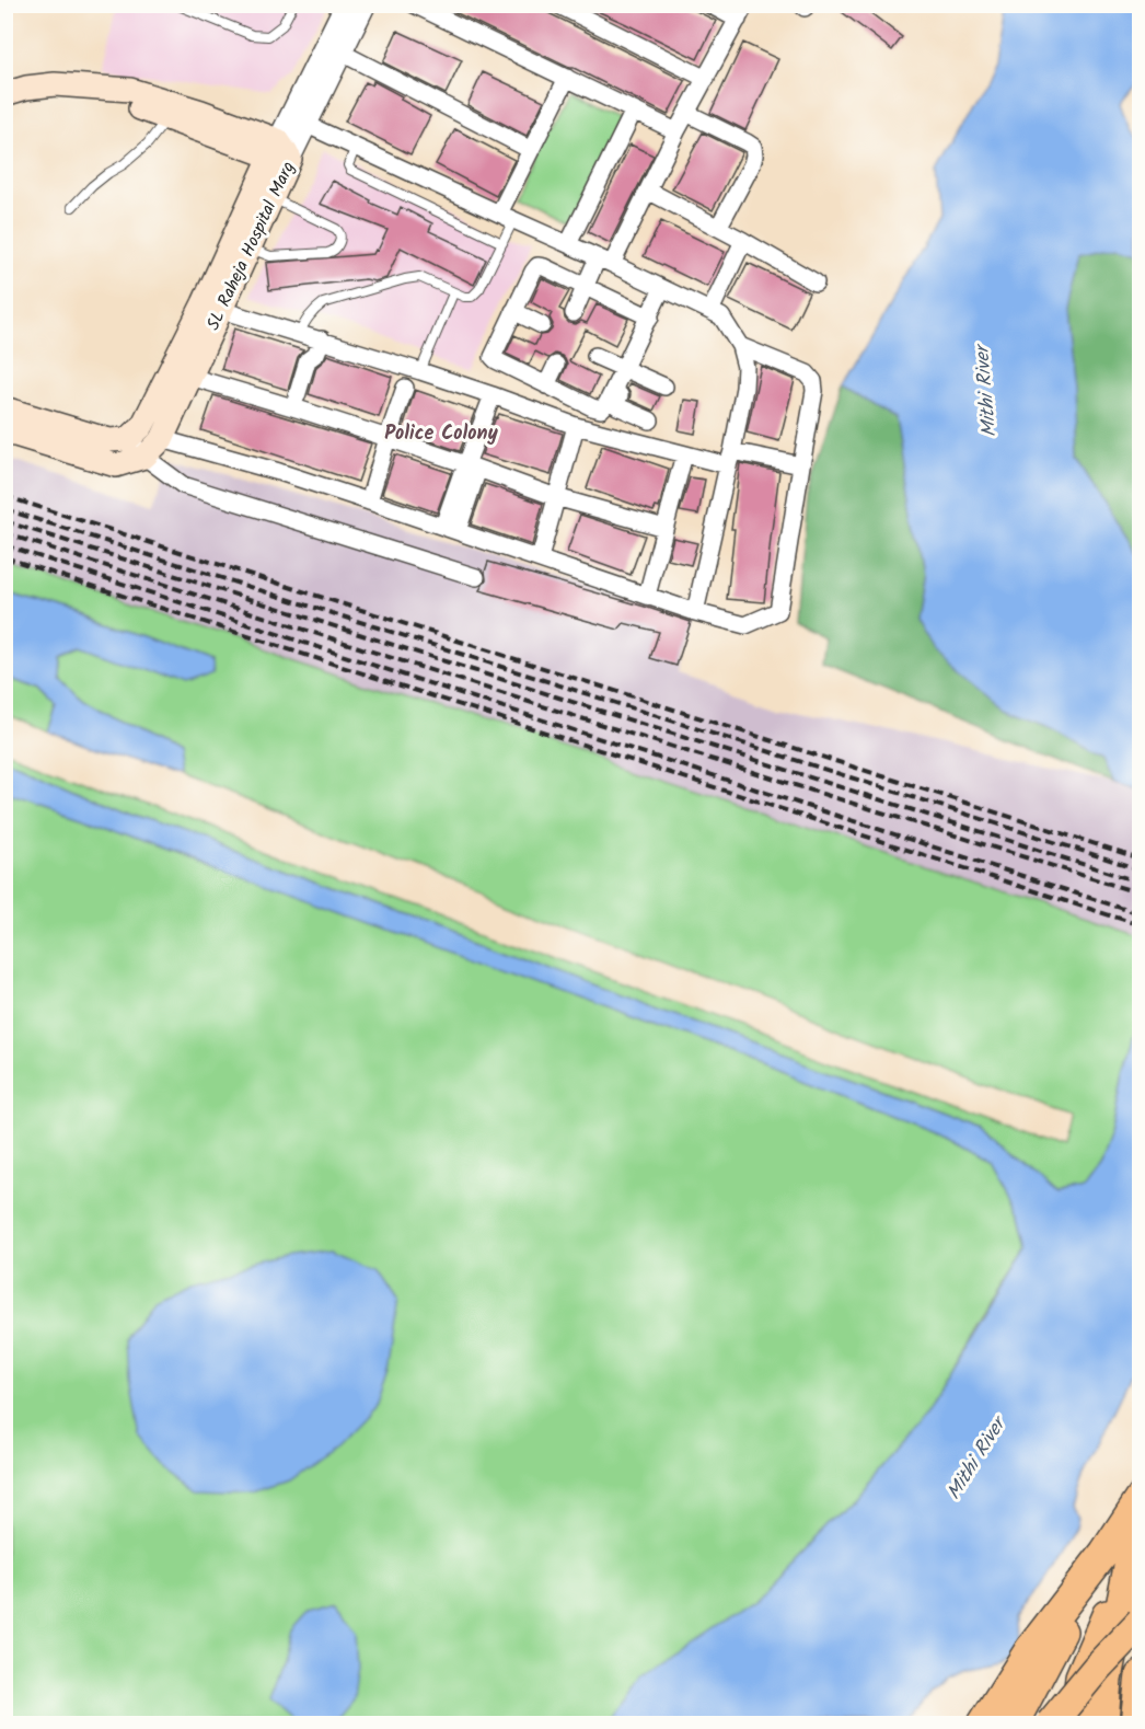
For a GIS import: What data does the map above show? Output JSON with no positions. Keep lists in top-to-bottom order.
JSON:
{
  "streets": {
    "main road": ["SL Raheja Hospital Marg"]
  },
  "districts": ["Police Colony"],
  "water": ["Mithi River"]
}
